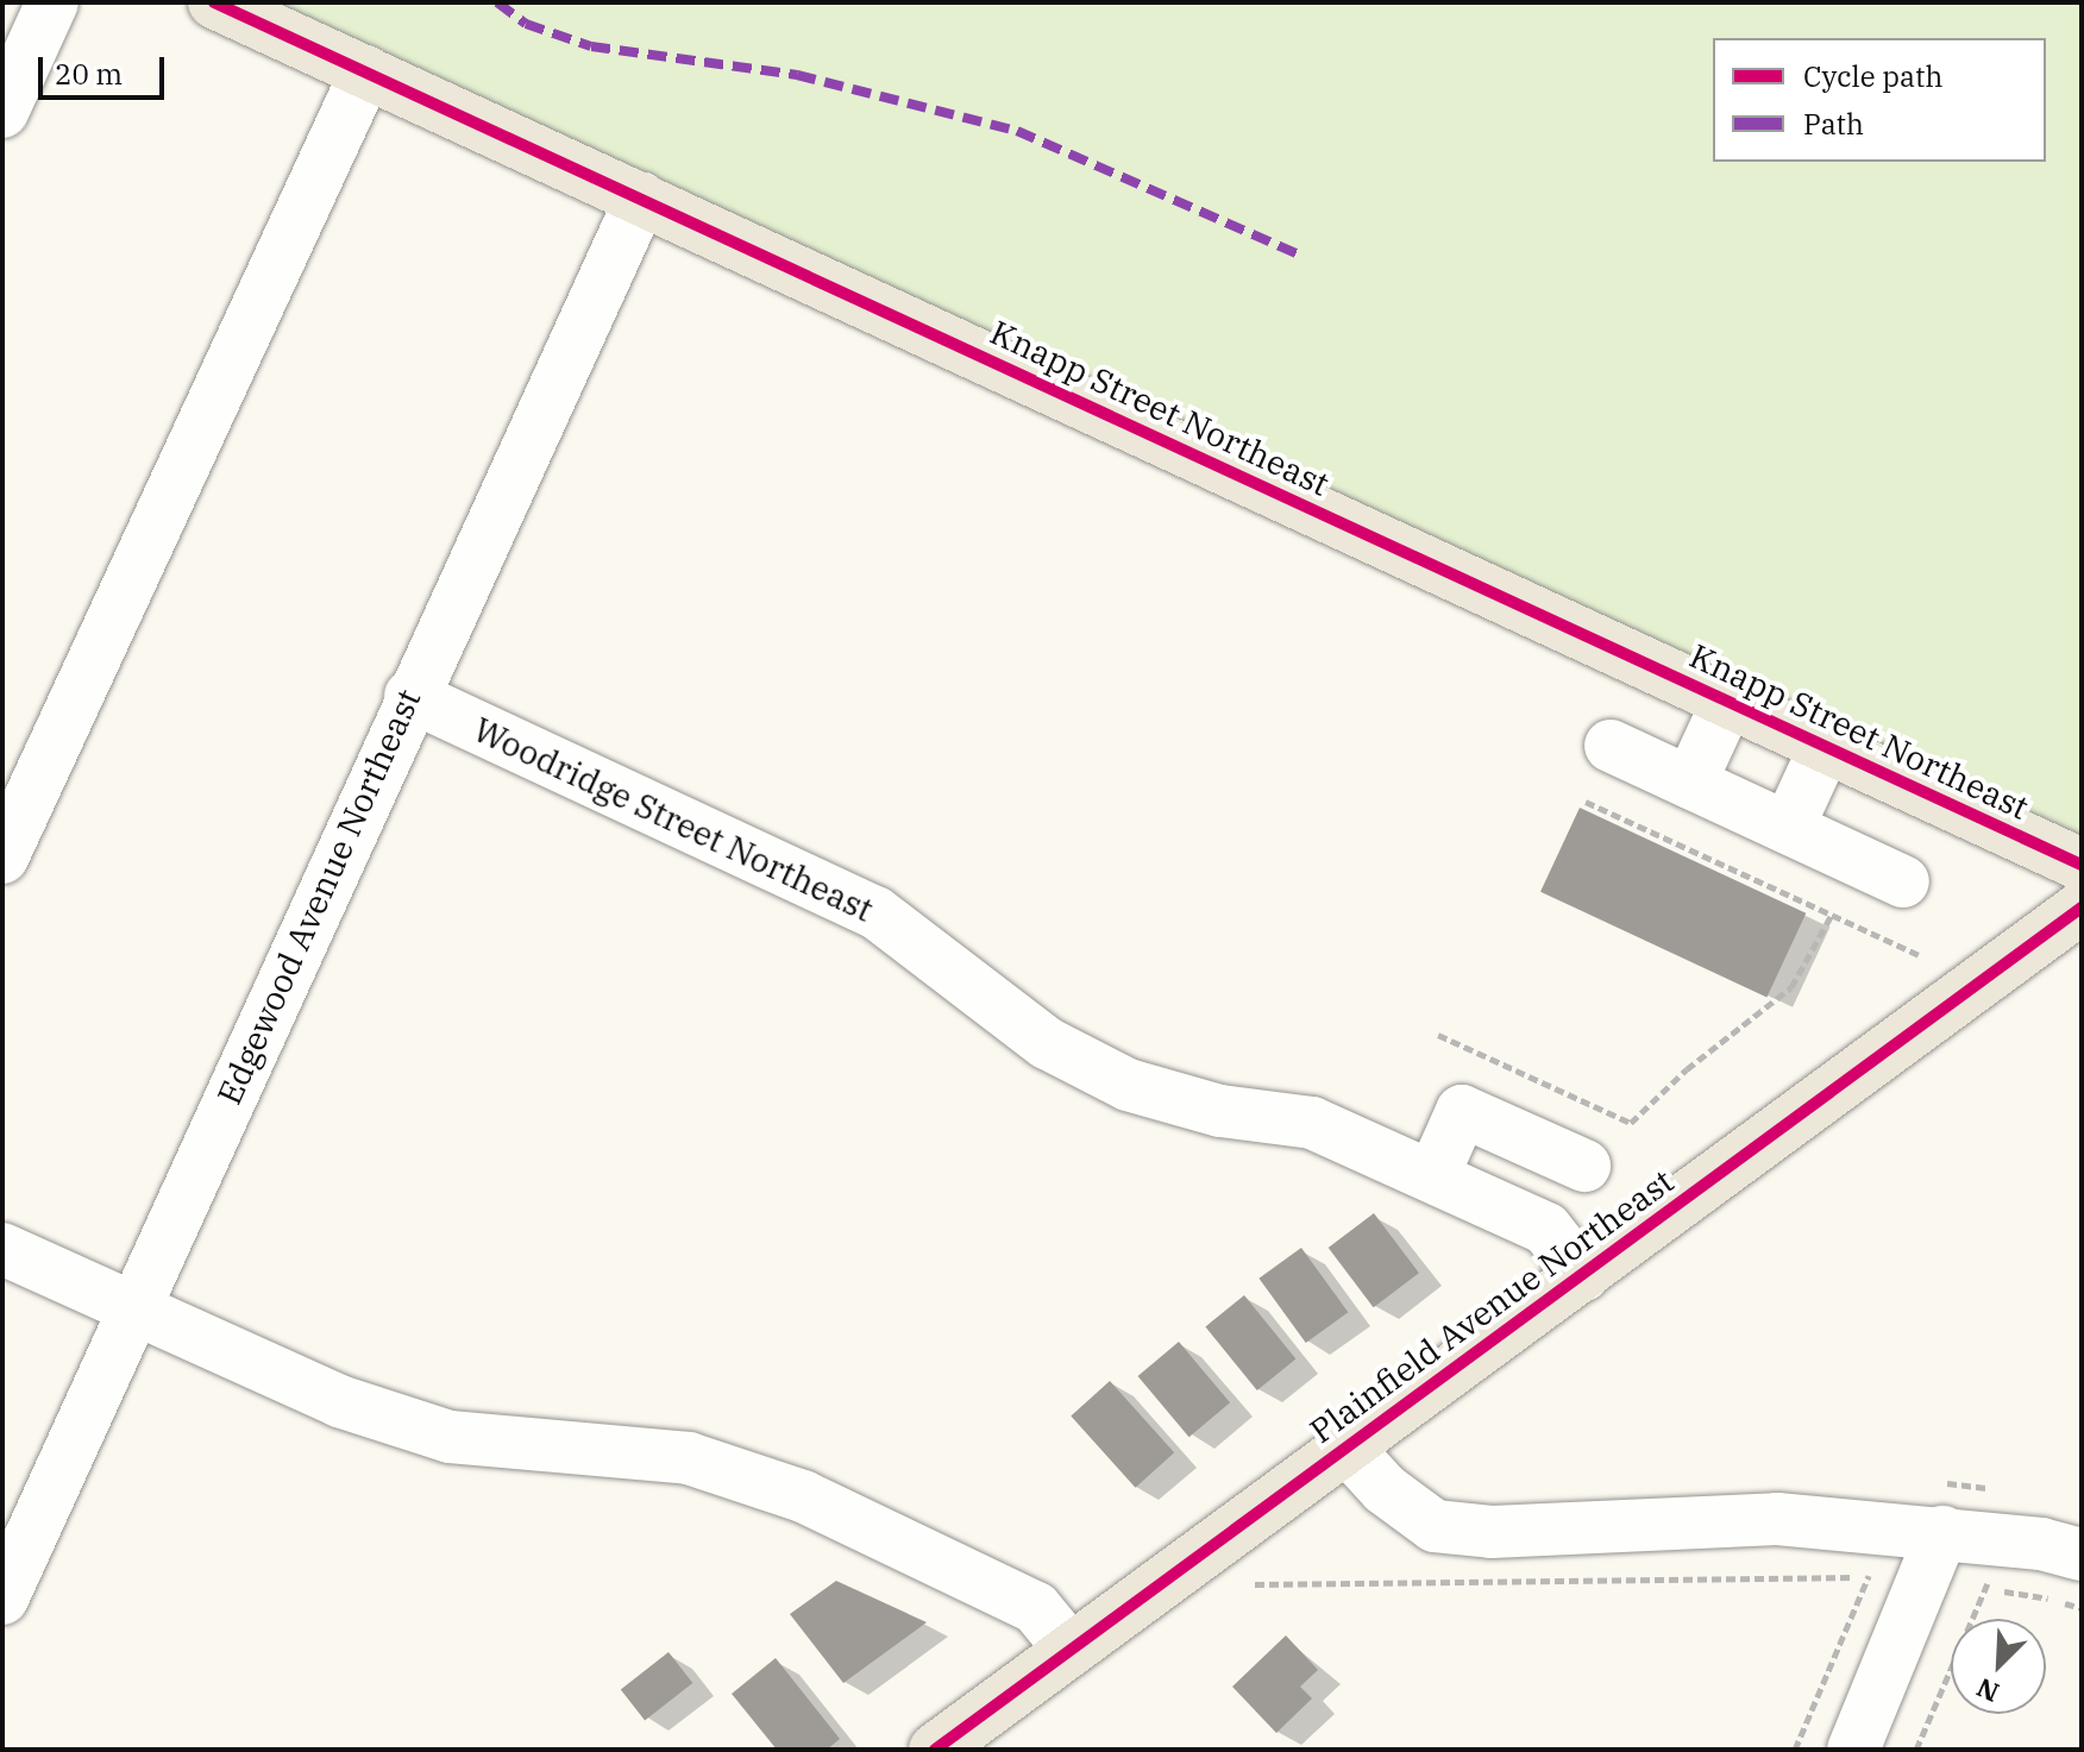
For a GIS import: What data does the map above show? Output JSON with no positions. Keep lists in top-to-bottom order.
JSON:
{
  "streets": {
    "main road": ["Knapp Street Northeast", "Plainfield Avenue Northeast"],
    "street": ["Woodridge Street Northeast", "Edgewood Avenue Northeast"]
  },
  "crossings": [
    ["Knapp Street Northeast", "Edgewood Avenue Northeast"],
    ["Woodridge Street Northeast", "Edgewood Avenue Northeast"],
    ["Woodridge Street Northeast", "Plainfield Avenue Northeast"]
  ],
  "legend": ["Cycle path", "Path"],
  "scale_bar": "20 m",
  "north": "bottom left"
}
